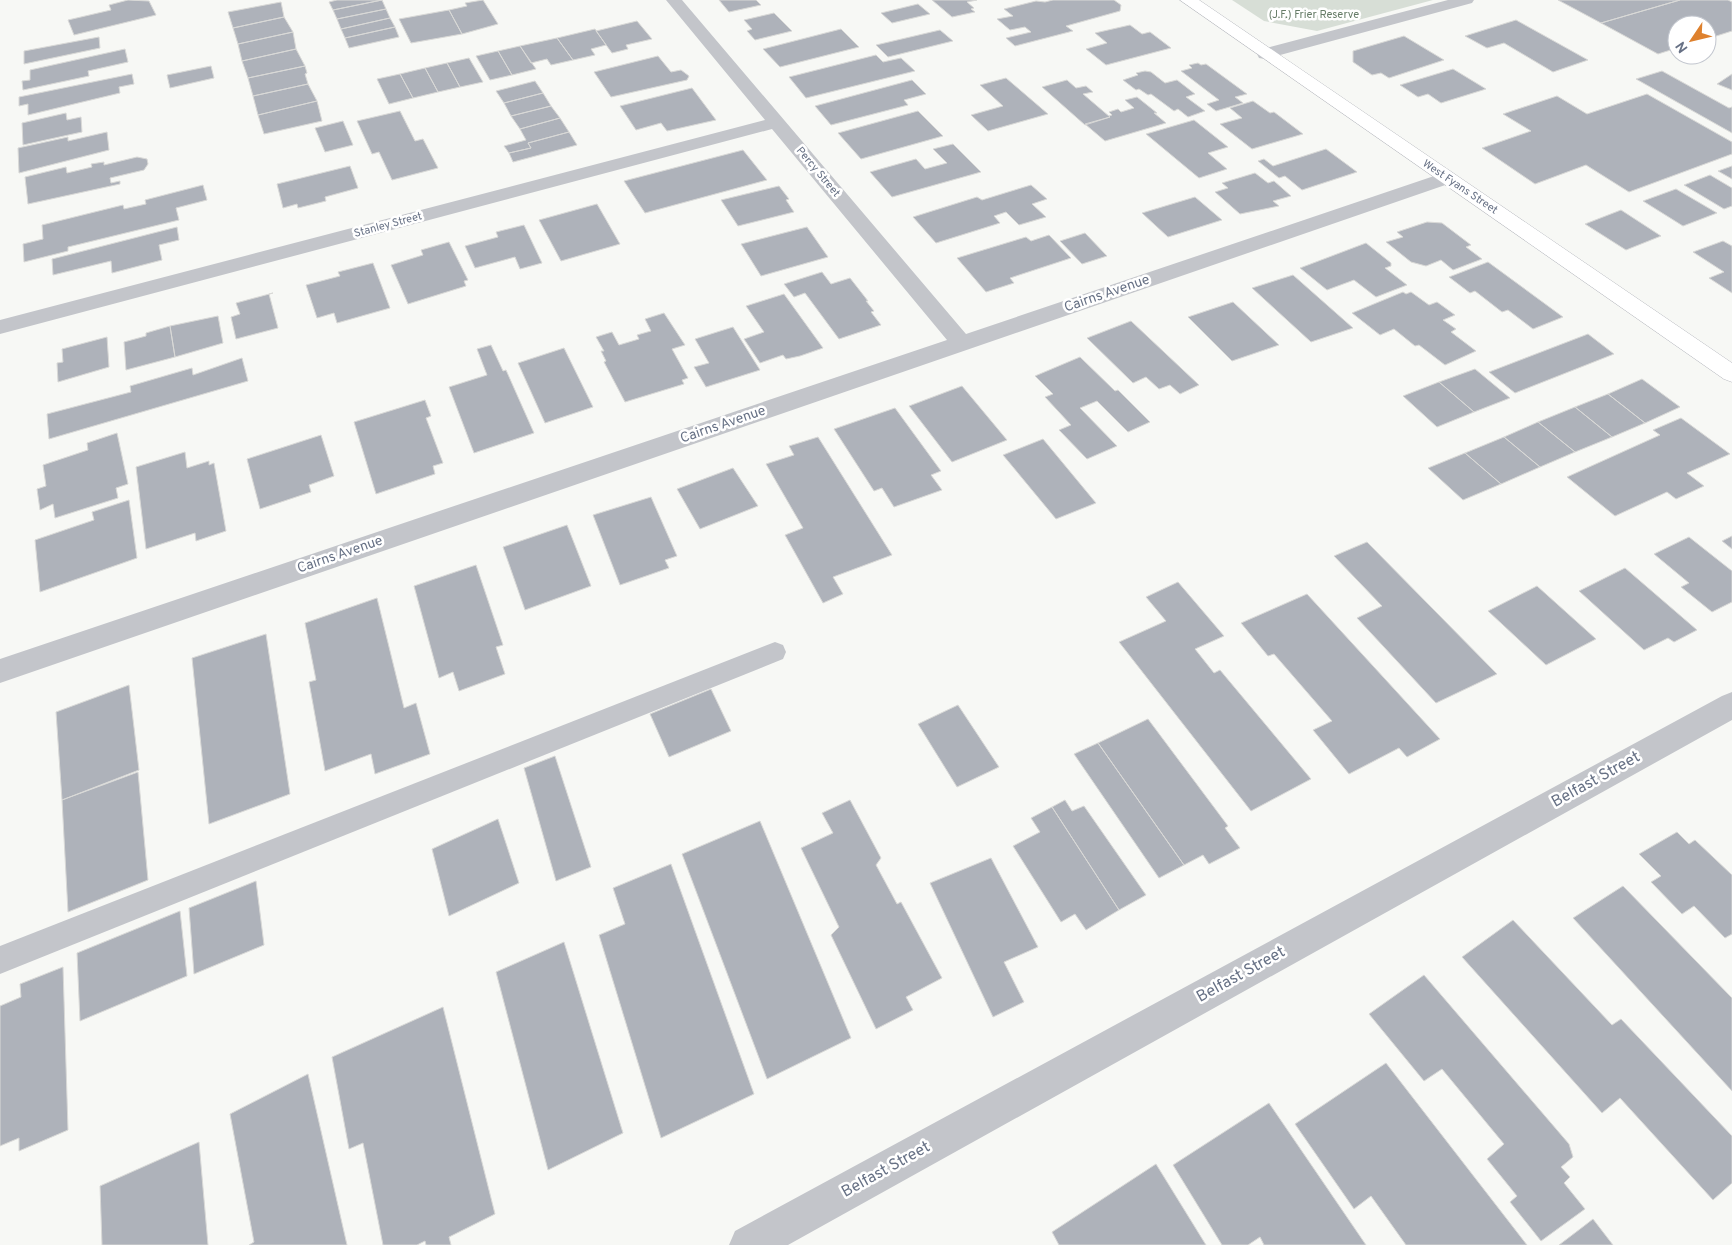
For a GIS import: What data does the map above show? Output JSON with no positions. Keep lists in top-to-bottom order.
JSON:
{
  "streets": {
    "main road": ["West Fyans Street"],
    "street": [
      "Percy Street",
      "Stanley Street",
      "Cairns Avenue",
      "Belfast Street"
    ]
  },
  "crossings": [
    ["Percy Street", "Stanley Street"],
    ["Percy Street", "Cairns Avenue"],
    ["West Fyans Street", "Cairns Avenue"]
  ],
  "parks": ["(J.F.) Frier Reserve"],
  "north": "bottom left"
}
